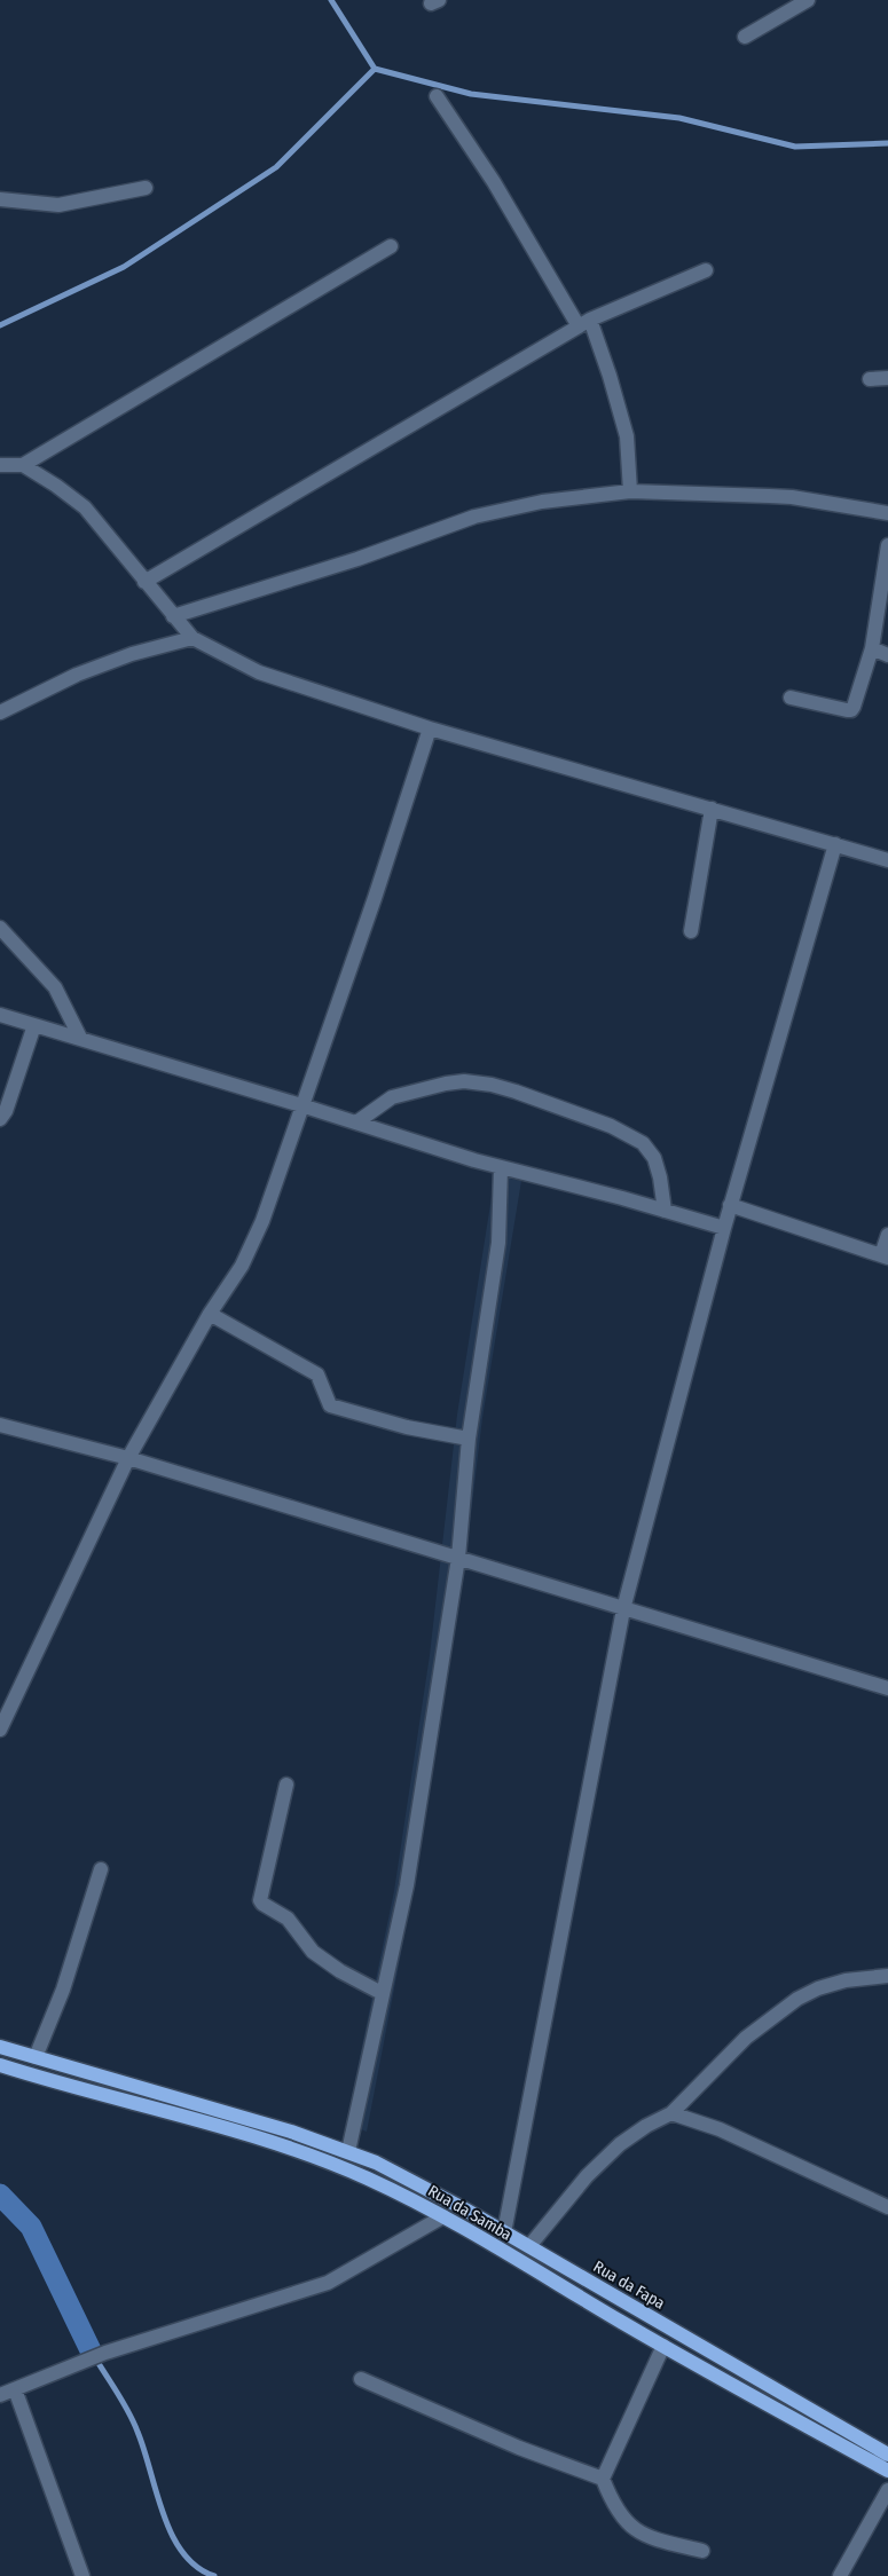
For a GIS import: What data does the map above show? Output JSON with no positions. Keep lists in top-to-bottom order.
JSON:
{
  "streets": {
    "main road": ["Rua da Samba", "Rua da Fapa"]
  }
}
